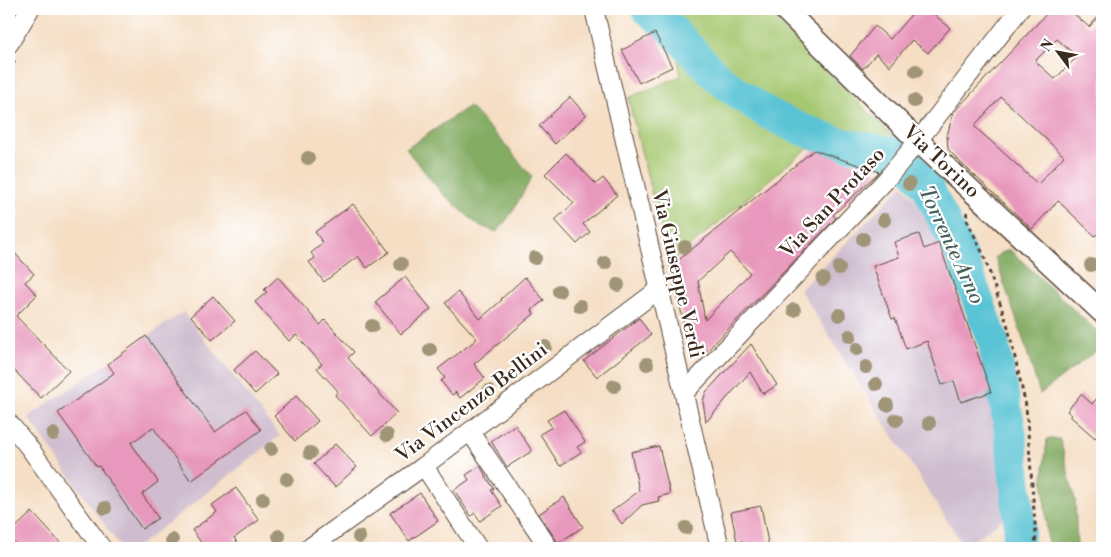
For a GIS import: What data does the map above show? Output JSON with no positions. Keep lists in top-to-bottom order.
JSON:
{
  "streets": {
    "main road": ["Via Torino"],
    "street": ["Via San Protaso", "Via Giuseppe Verdi", "Via Vincenzo Bellini"]
  },
  "crossings": [
    ["Via Torino", "Via San Protaso"],
    ["Via San Protaso", "Via Giuseppe Verdi"],
    ["Via Giuseppe Verdi", "Via Vincenzo Bellini"]
  ],
  "water": ["Torrente Arno"],
  "north": "top left"
}
